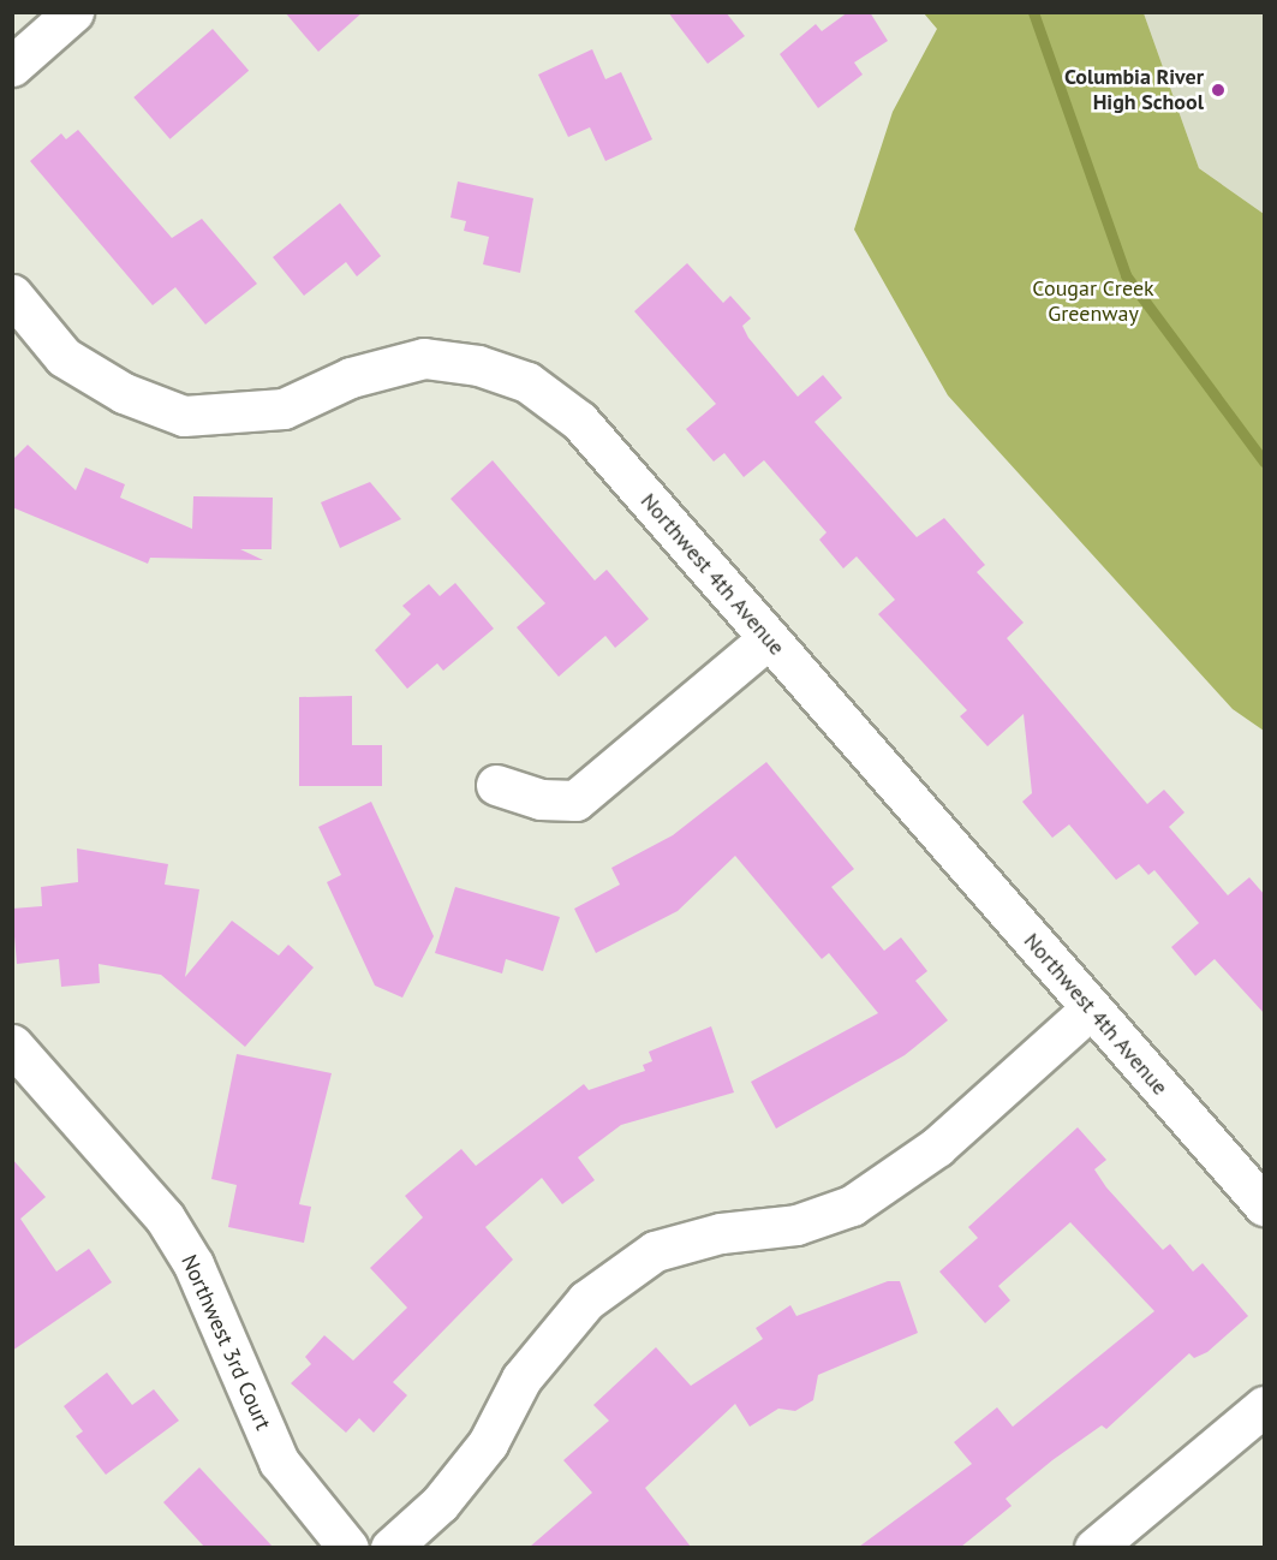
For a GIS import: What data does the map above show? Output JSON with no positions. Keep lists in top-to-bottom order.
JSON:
{
  "streets": {
    "street": ["Northwest 4th Avenue", "Northwest 3rd Court"]
  },
  "parks": ["Cougar Creek Greenway"],
  "places": ["Columbia River High School"]
}
